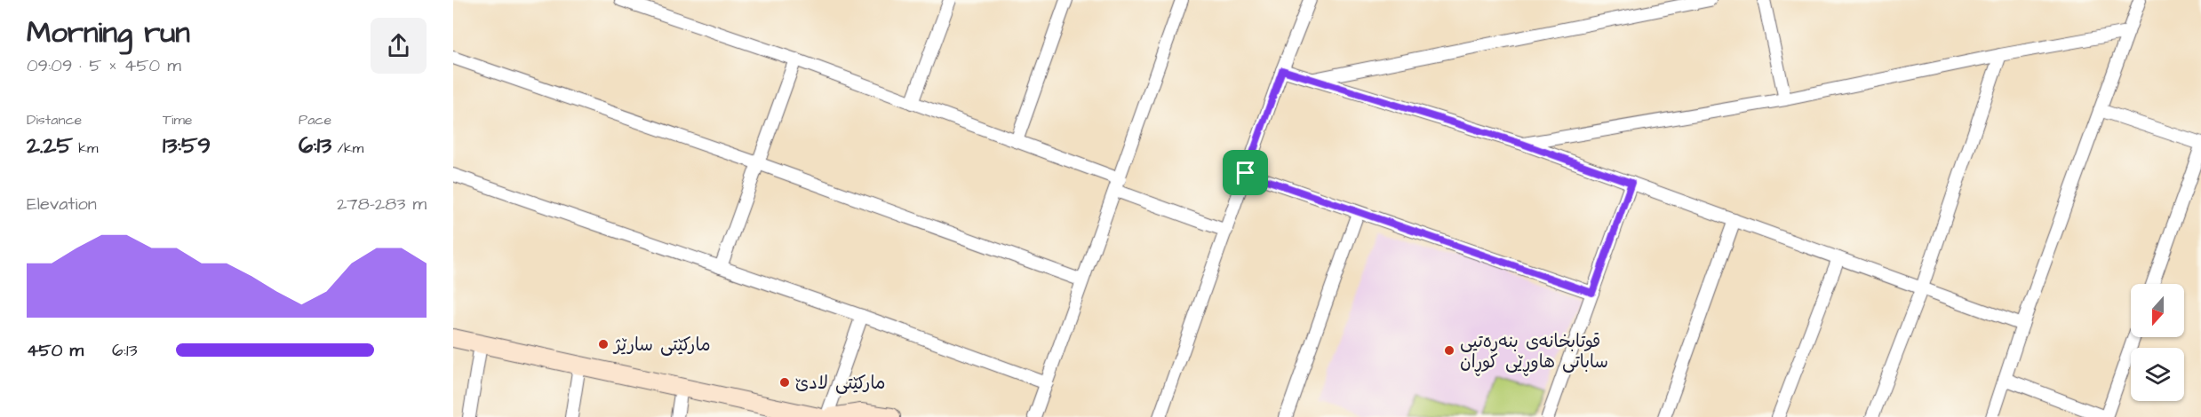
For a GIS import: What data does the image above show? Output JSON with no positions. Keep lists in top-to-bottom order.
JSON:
{
  "places": ["مارکێتی سارێژ", "قوتابخانەی بنەڕەتیی ساباتی هاوڕێی کوڕان", "ماركێتی لادێ"],
  "north": "bottom",
  "page": {
    "heading": ["Morning run", "09:09 · 5 × 450 m"],
    "stats": [
      ["Distance", "2.25 km"],
      ["Time", "13:59"],
      ["Pace", "6:13 /km"]
    ],
    "chart": ["Elevation", "278–283 m"],
    "list": [
      {
        "name": "450 m",
        "note": "6:13"
      }
    ]
  }
}
